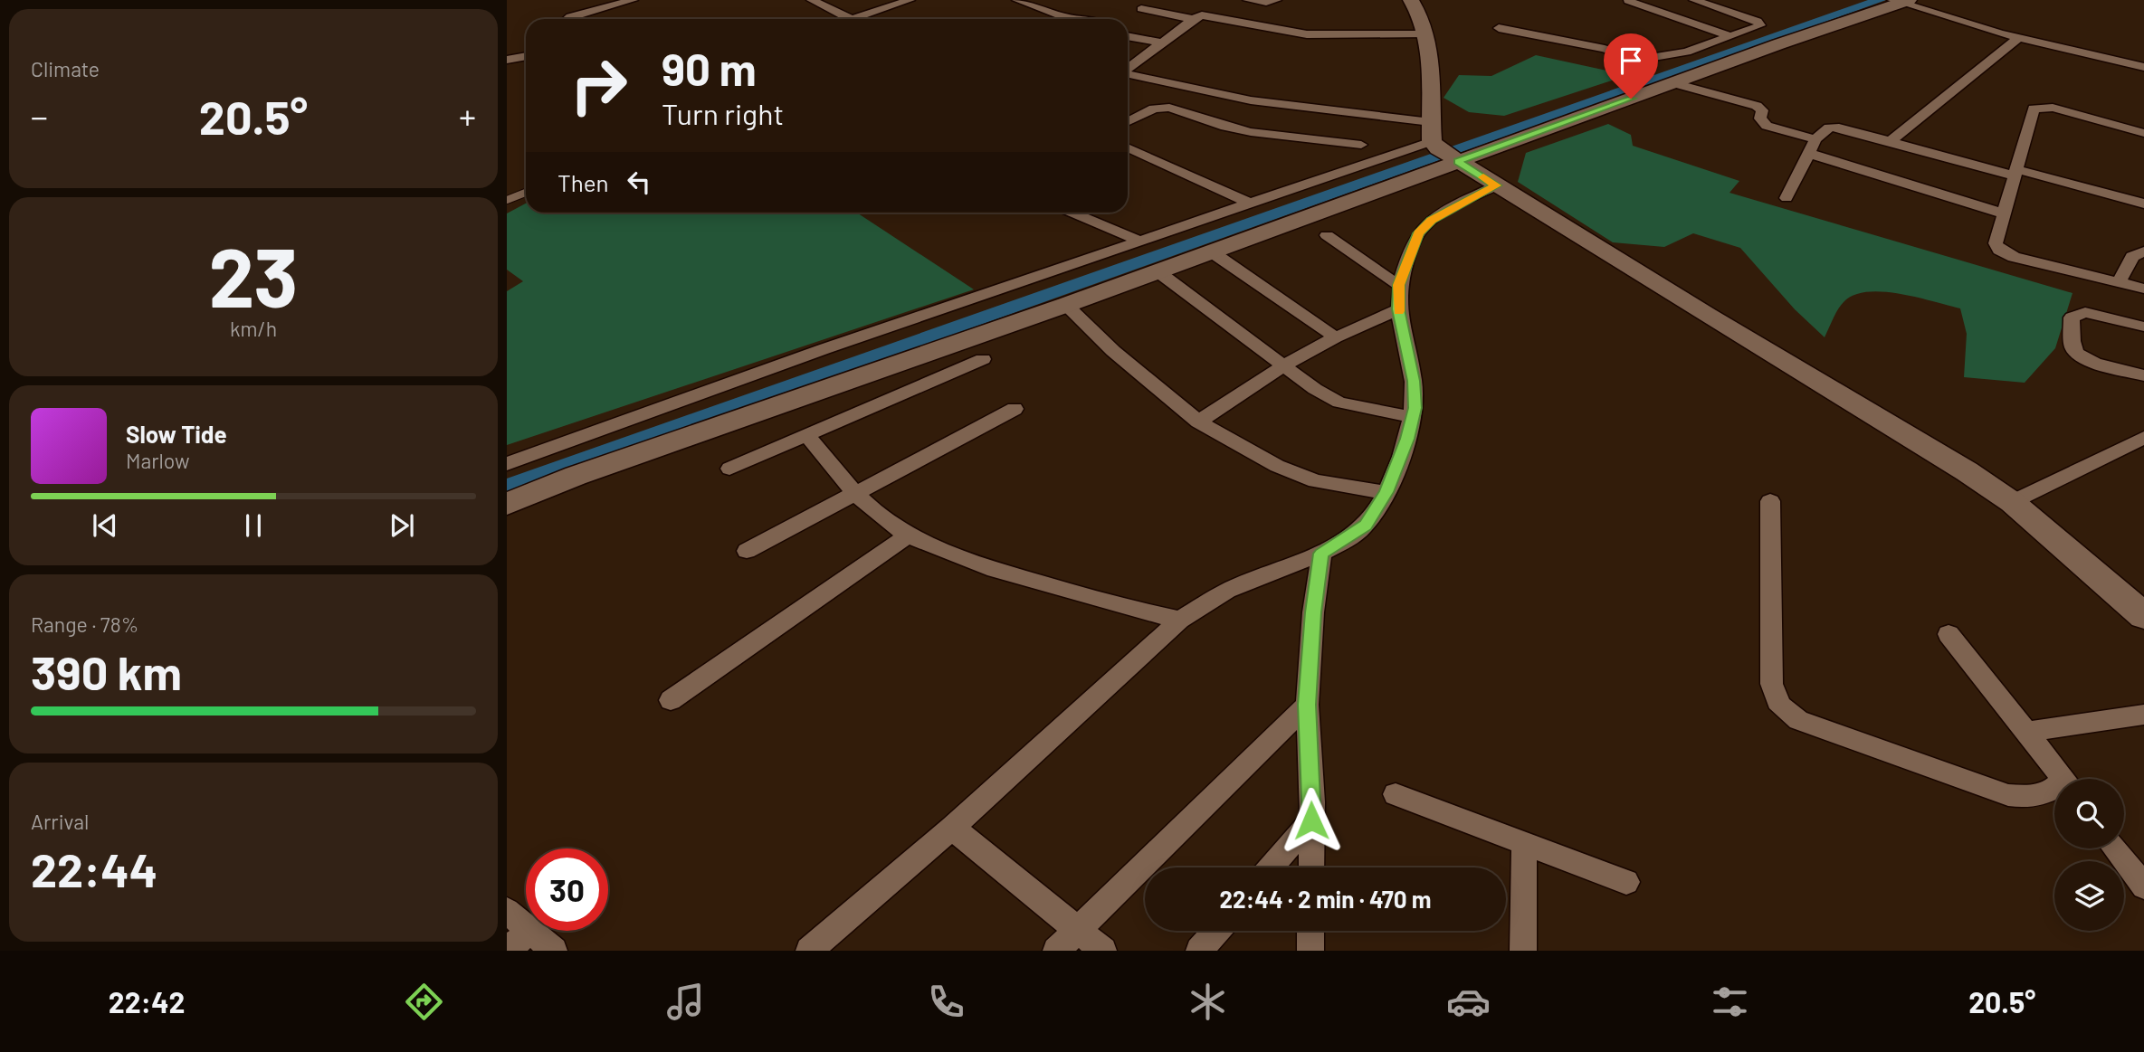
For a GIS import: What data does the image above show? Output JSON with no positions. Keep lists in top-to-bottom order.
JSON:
{
  "page": {
    "tile": [
      "Climate",
      ["23", "km/h"],
      ["Range · 78%", "390 km"],
      ["Arrival", "22:44"]
    ],
    "turn": ["90 m", "Turn right"],
    "heat": ["−", "20.5°", "+"],
    "then": "Then",
    "song": ["Slow Tide", "Marlow"],
    "limit": "30",
    "trip": "22:44 · 2 min · 470 m",
    "tabs": ["22:42", "20.5°"]
  }
}
